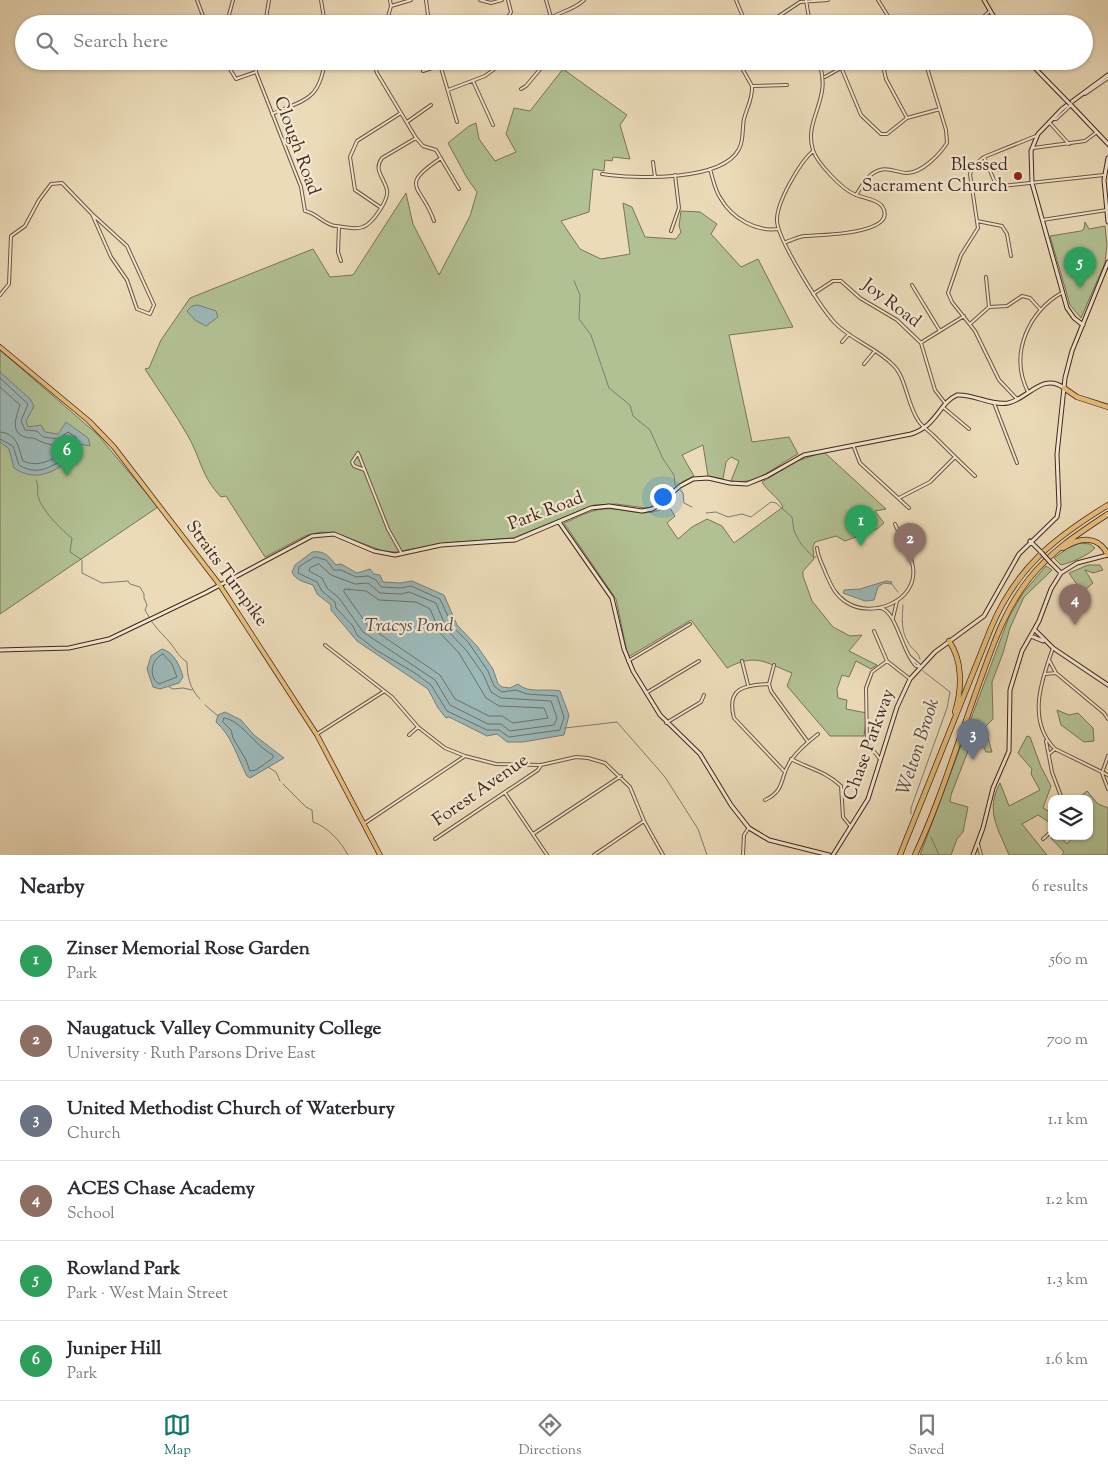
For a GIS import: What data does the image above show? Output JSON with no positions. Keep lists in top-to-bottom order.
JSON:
{
  "streets": {
    "main road": ["Park Road", "Straits Turnpike", "Chase Parkway"],
    "street": ["Clough Road", "Joy Road", "Forest Avenue"]
  },
  "crossings": [
    ["Park Road", "Straits Turnpike"]
  ],
  "water": ["Tracys Pond", "Welton Brook"],
  "places": ["Blessed Sacrament Church"],
  "page": {
    "search": "Search here",
    "pins": [
      "5",
      "6",
      "1",
      "2",
      "4",
      "3"
    ],
    "heading": ["Nearby", "6 results"],
    "list": [
      {
        "mark": "1",
        "name": "Zinser Memorial Rose Garden",
        "note": "Park",
        "value": "560 m"
      },
      {
        "mark": "2",
        "name": "Naugatuck Valley Community College",
        "note": "University · Ruth Parsons Drive East",
        "value": "700 m"
      },
      {
        "mark": "3",
        "name": "United Methodist Church of Waterbury",
        "note": "Church",
        "value": "1.1 km"
      },
      {
        "mark": "4",
        "name": "ACES Chase Academy",
        "note": "School",
        "value": "1.2 km"
      },
      {
        "mark": "5",
        "name": "Rowland Park",
        "note": "Park · West Main Street",
        "value": "1.3 km"
      },
      {
        "mark": "6",
        "name": "Juniper Hill",
        "note": "Park",
        "value": "1.6 km"
      }
    ],
    "nav": ["Map", "Directions", "Saved"]
  }
}
